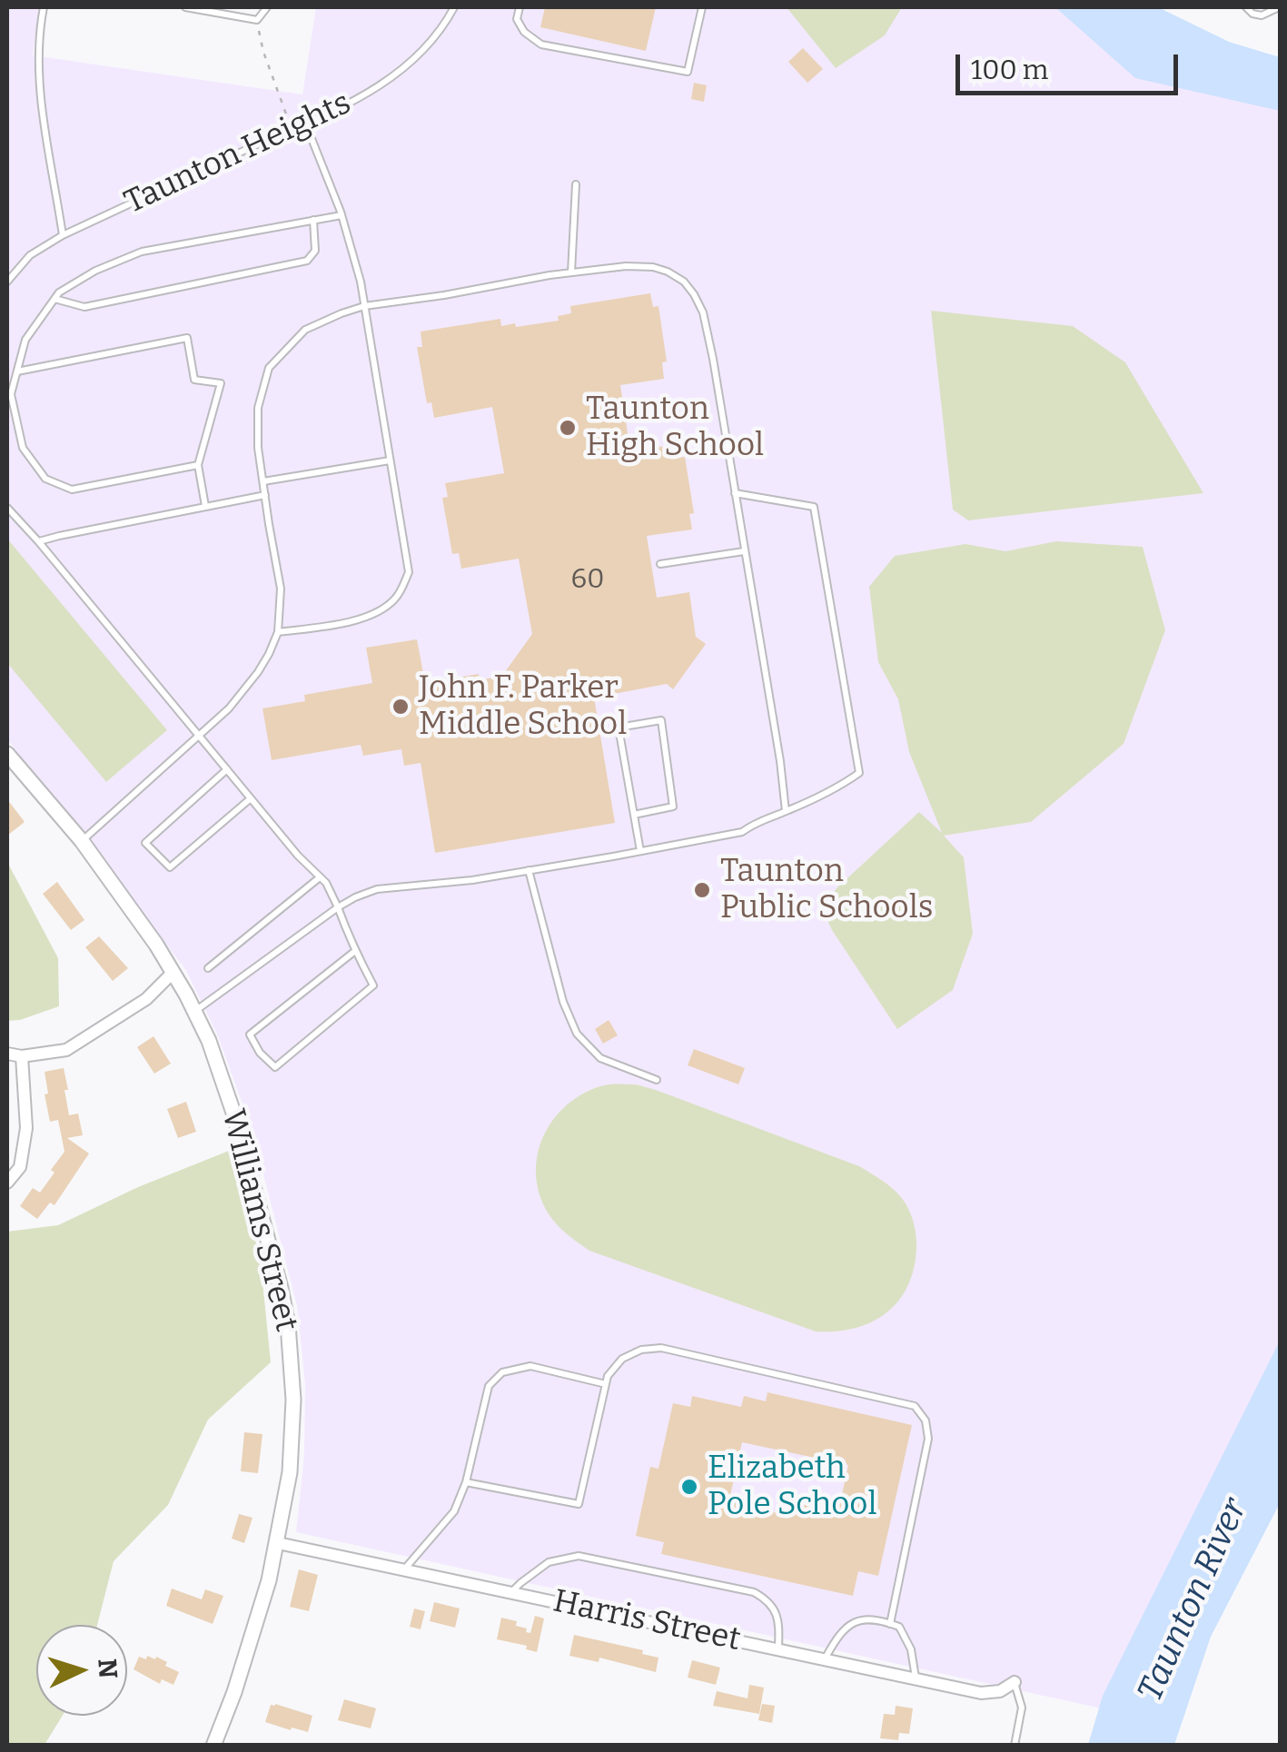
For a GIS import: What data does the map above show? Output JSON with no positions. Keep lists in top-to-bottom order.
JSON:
{
  "streets": {
    "street": ["Williams Street", "Harris Street"],
    "lane": ["Taunton Heights"]
  },
  "crossings": [
    ["Williams Street", "Harris Street"]
  ],
  "water": ["Taunton River"],
  "places": [
    "Taunton High School",
    "John F. Parker Middle School",
    "Taunton Public Schools",
    "Elizabeth Pole School"
  ],
  "house_numbers": ["60"],
  "scale_bar": "100 m",
  "north": "right"
}
